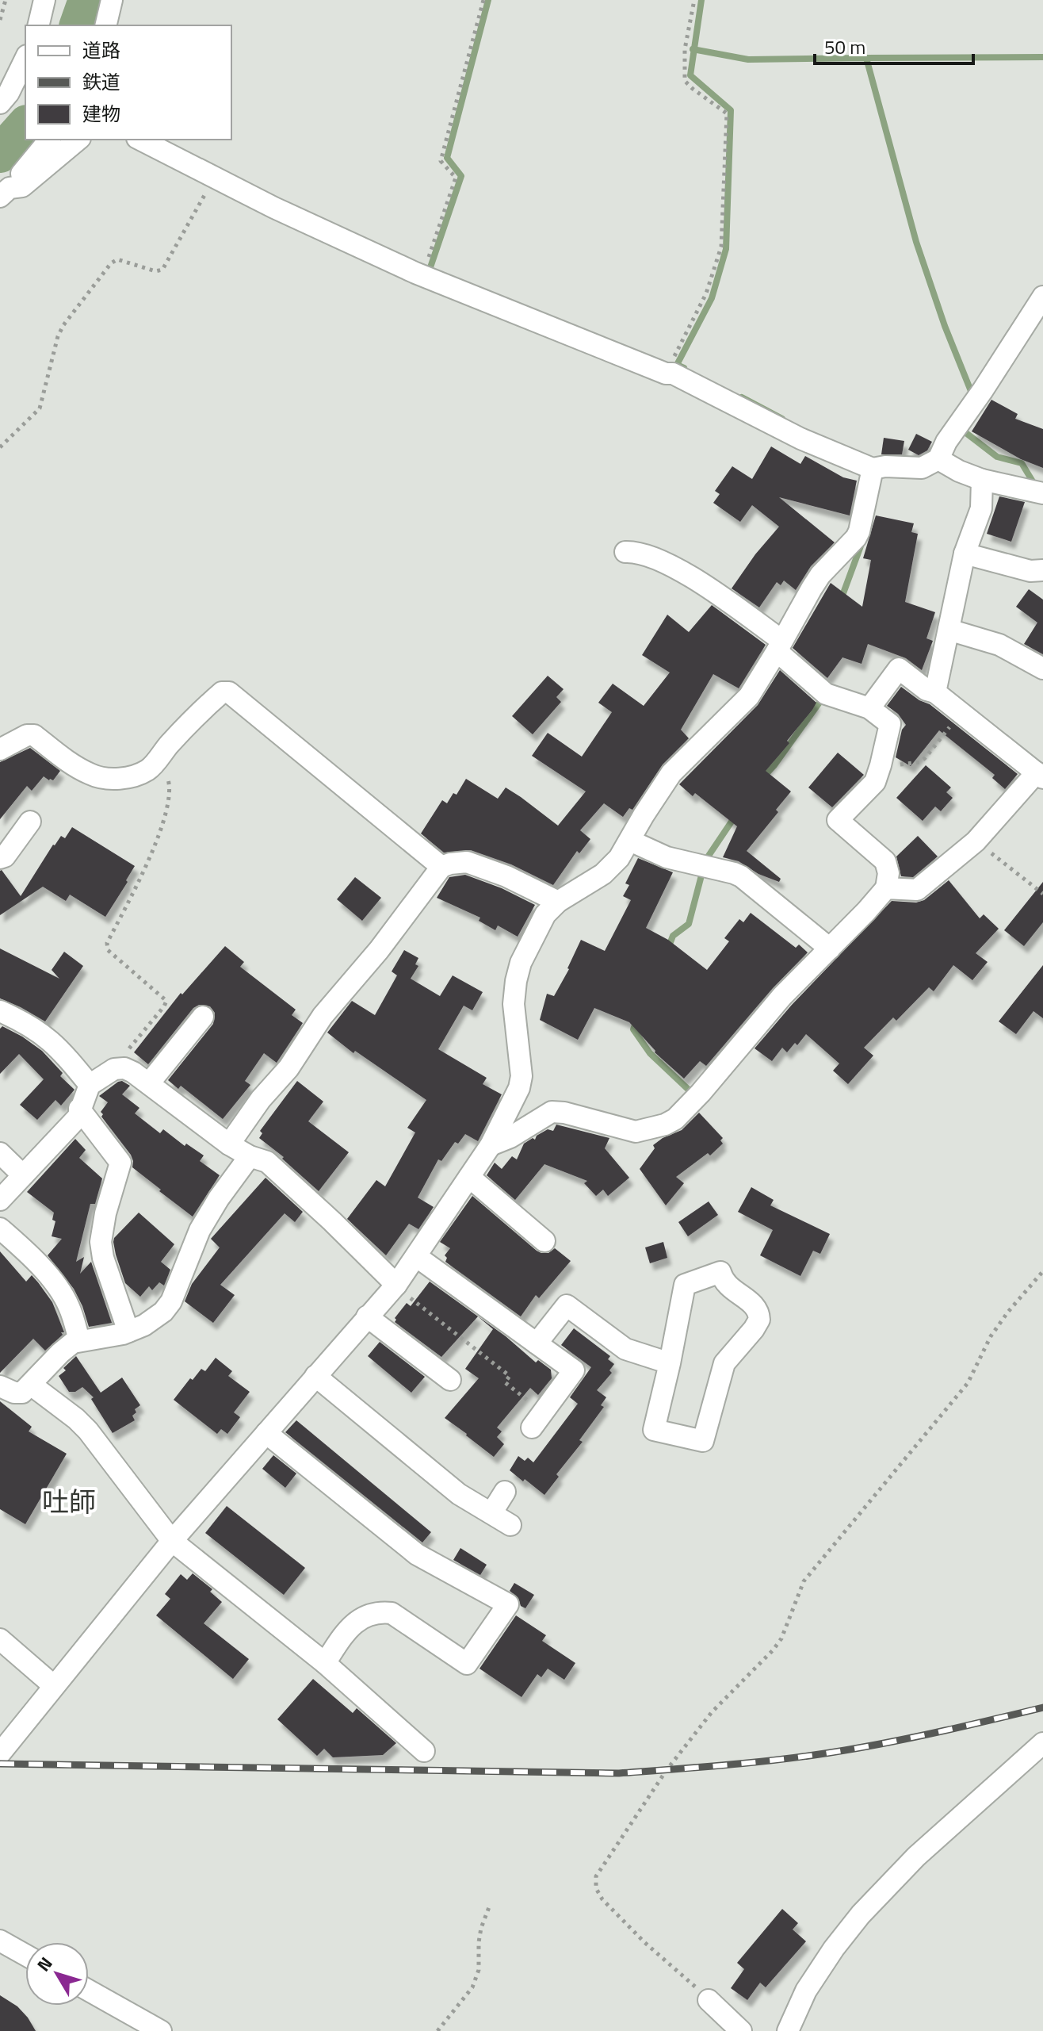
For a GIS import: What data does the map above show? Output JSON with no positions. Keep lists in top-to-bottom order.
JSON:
{
  "districts": ["吐師"],
  "legend": ["道路", "鉄道", "建物"],
  "scale_bar": "50 m",
  "north": "top left"
}
